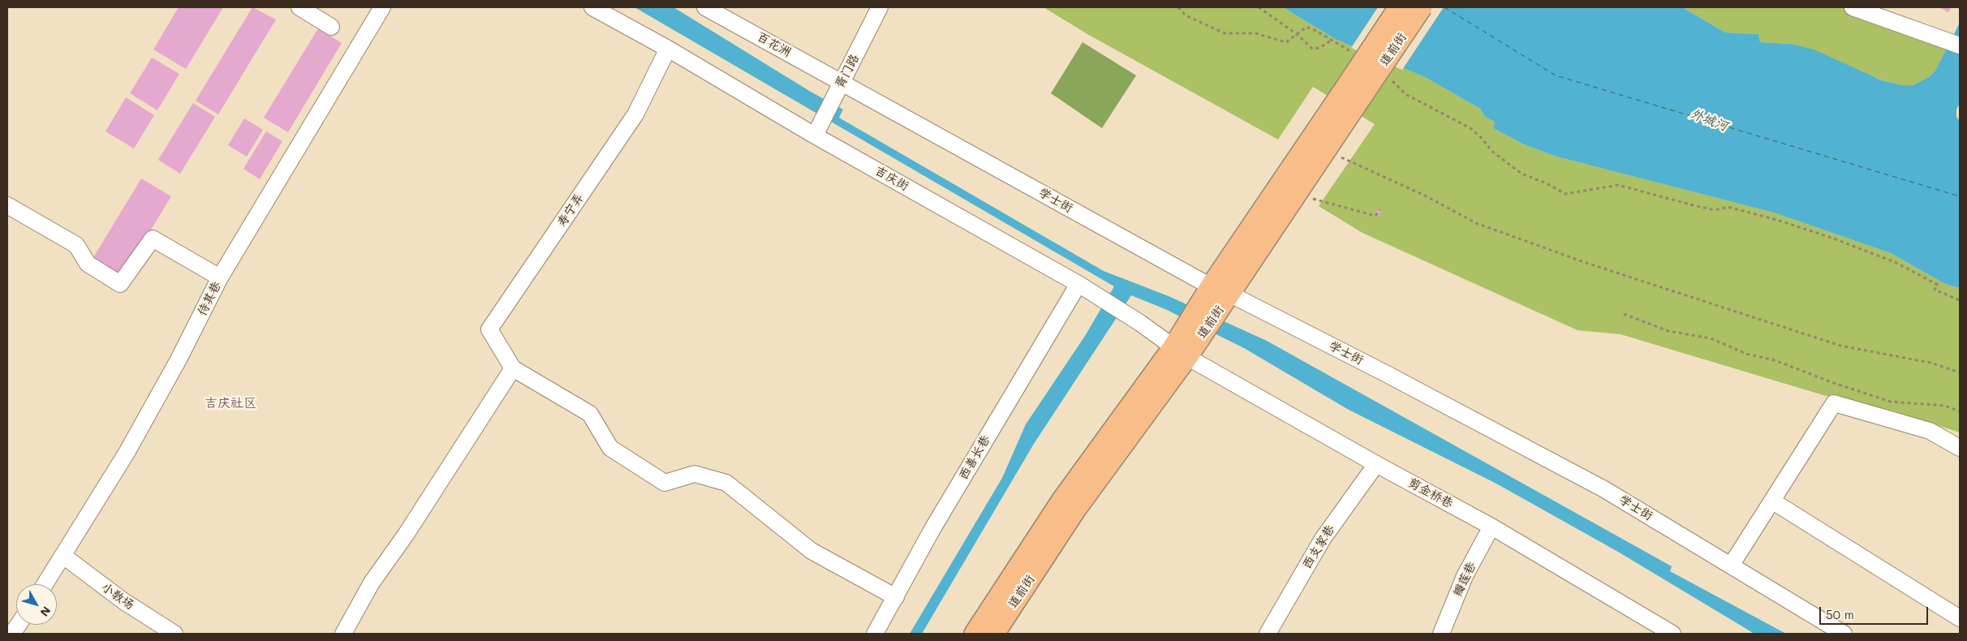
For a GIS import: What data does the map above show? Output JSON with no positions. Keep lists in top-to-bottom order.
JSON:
{
  "streets": {
    "main road": ["道前街"],
    "street": [
      "百花洲",
      "胥门路",
      "吉庆街",
      "学士街",
      "寿宁弄",
      "侍其巷",
      "西善长巷",
      "剪金桥巷",
      "西支家巷",
      "瓣莲巷",
      "小教场"
    ]
  },
  "crossings": [
    ["百花洲", "胥门路"],
    ["百花洲", "学士街"],
    ["道前街", "吉庆街"],
    ["道前街", "学士街"],
    ["道前街", "剪金桥巷"],
    ["胥门路", "吉庆街"],
    ["胥门路", "学士街"],
    ["吉庆街", "寿宁弄"],
    ["吉庆街", "西善长巷"],
    ["吉庆街", "剪金桥巷"],
    ["侍其巷", "小教场"],
    ["剪金桥巷", "西支家巷"],
    ["剪金桥巷", "瓣莲巷"]
  ],
  "districts": ["吉庆社区"],
  "water": ["外城河"],
  "scale_bar": "50 m",
  "north": "bottom right"
}
